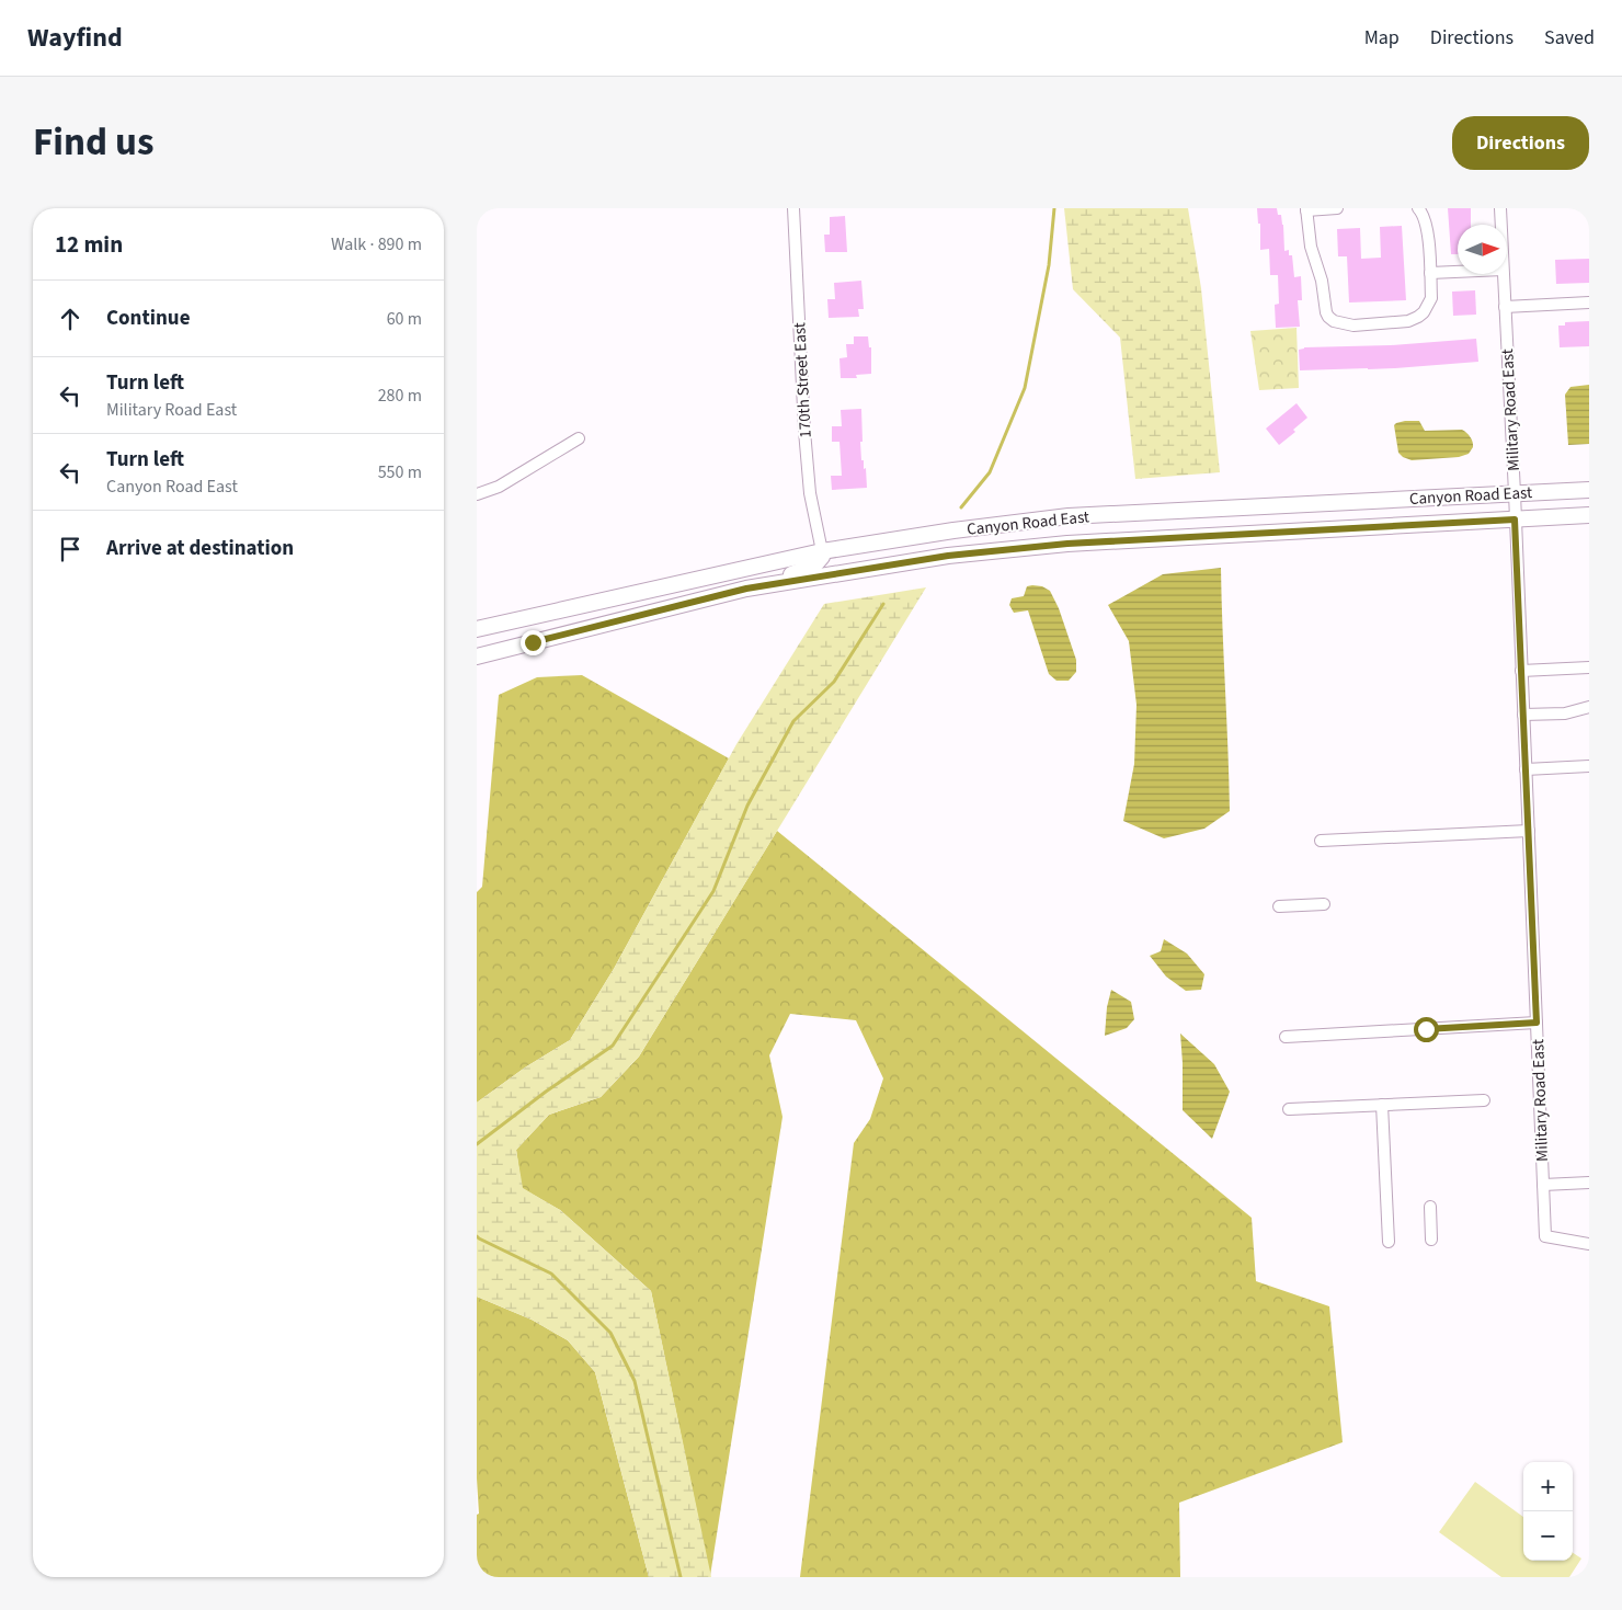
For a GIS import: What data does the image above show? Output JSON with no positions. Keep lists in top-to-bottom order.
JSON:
{
  "streets": {
    "main road": ["Canyon Road East"],
    "street": ["170th Street East", "Military Road East"]
  },
  "crossings": [
    ["170th Street East", "Canyon Road East"],
    ["Military Road East", "Canyon Road East"]
  ],
  "north": "right",
  "page": {
    "header": "Wayfind",
    "nav": ["Map", "Directions", "Saved"],
    "title": "Find us",
    "buttons": "Directions",
    "heading": ["12 min", "Walk · 890 m"],
    "list": [
      ["Continue", "60 m"],
      ["Turn left", "Military Road East", "280 m"],
      ["Turn left", "Canyon Road East", "550 m"],
      "Arrive at destination"
    ],
    "map_buttons": ["+", "−"]
  }
}
